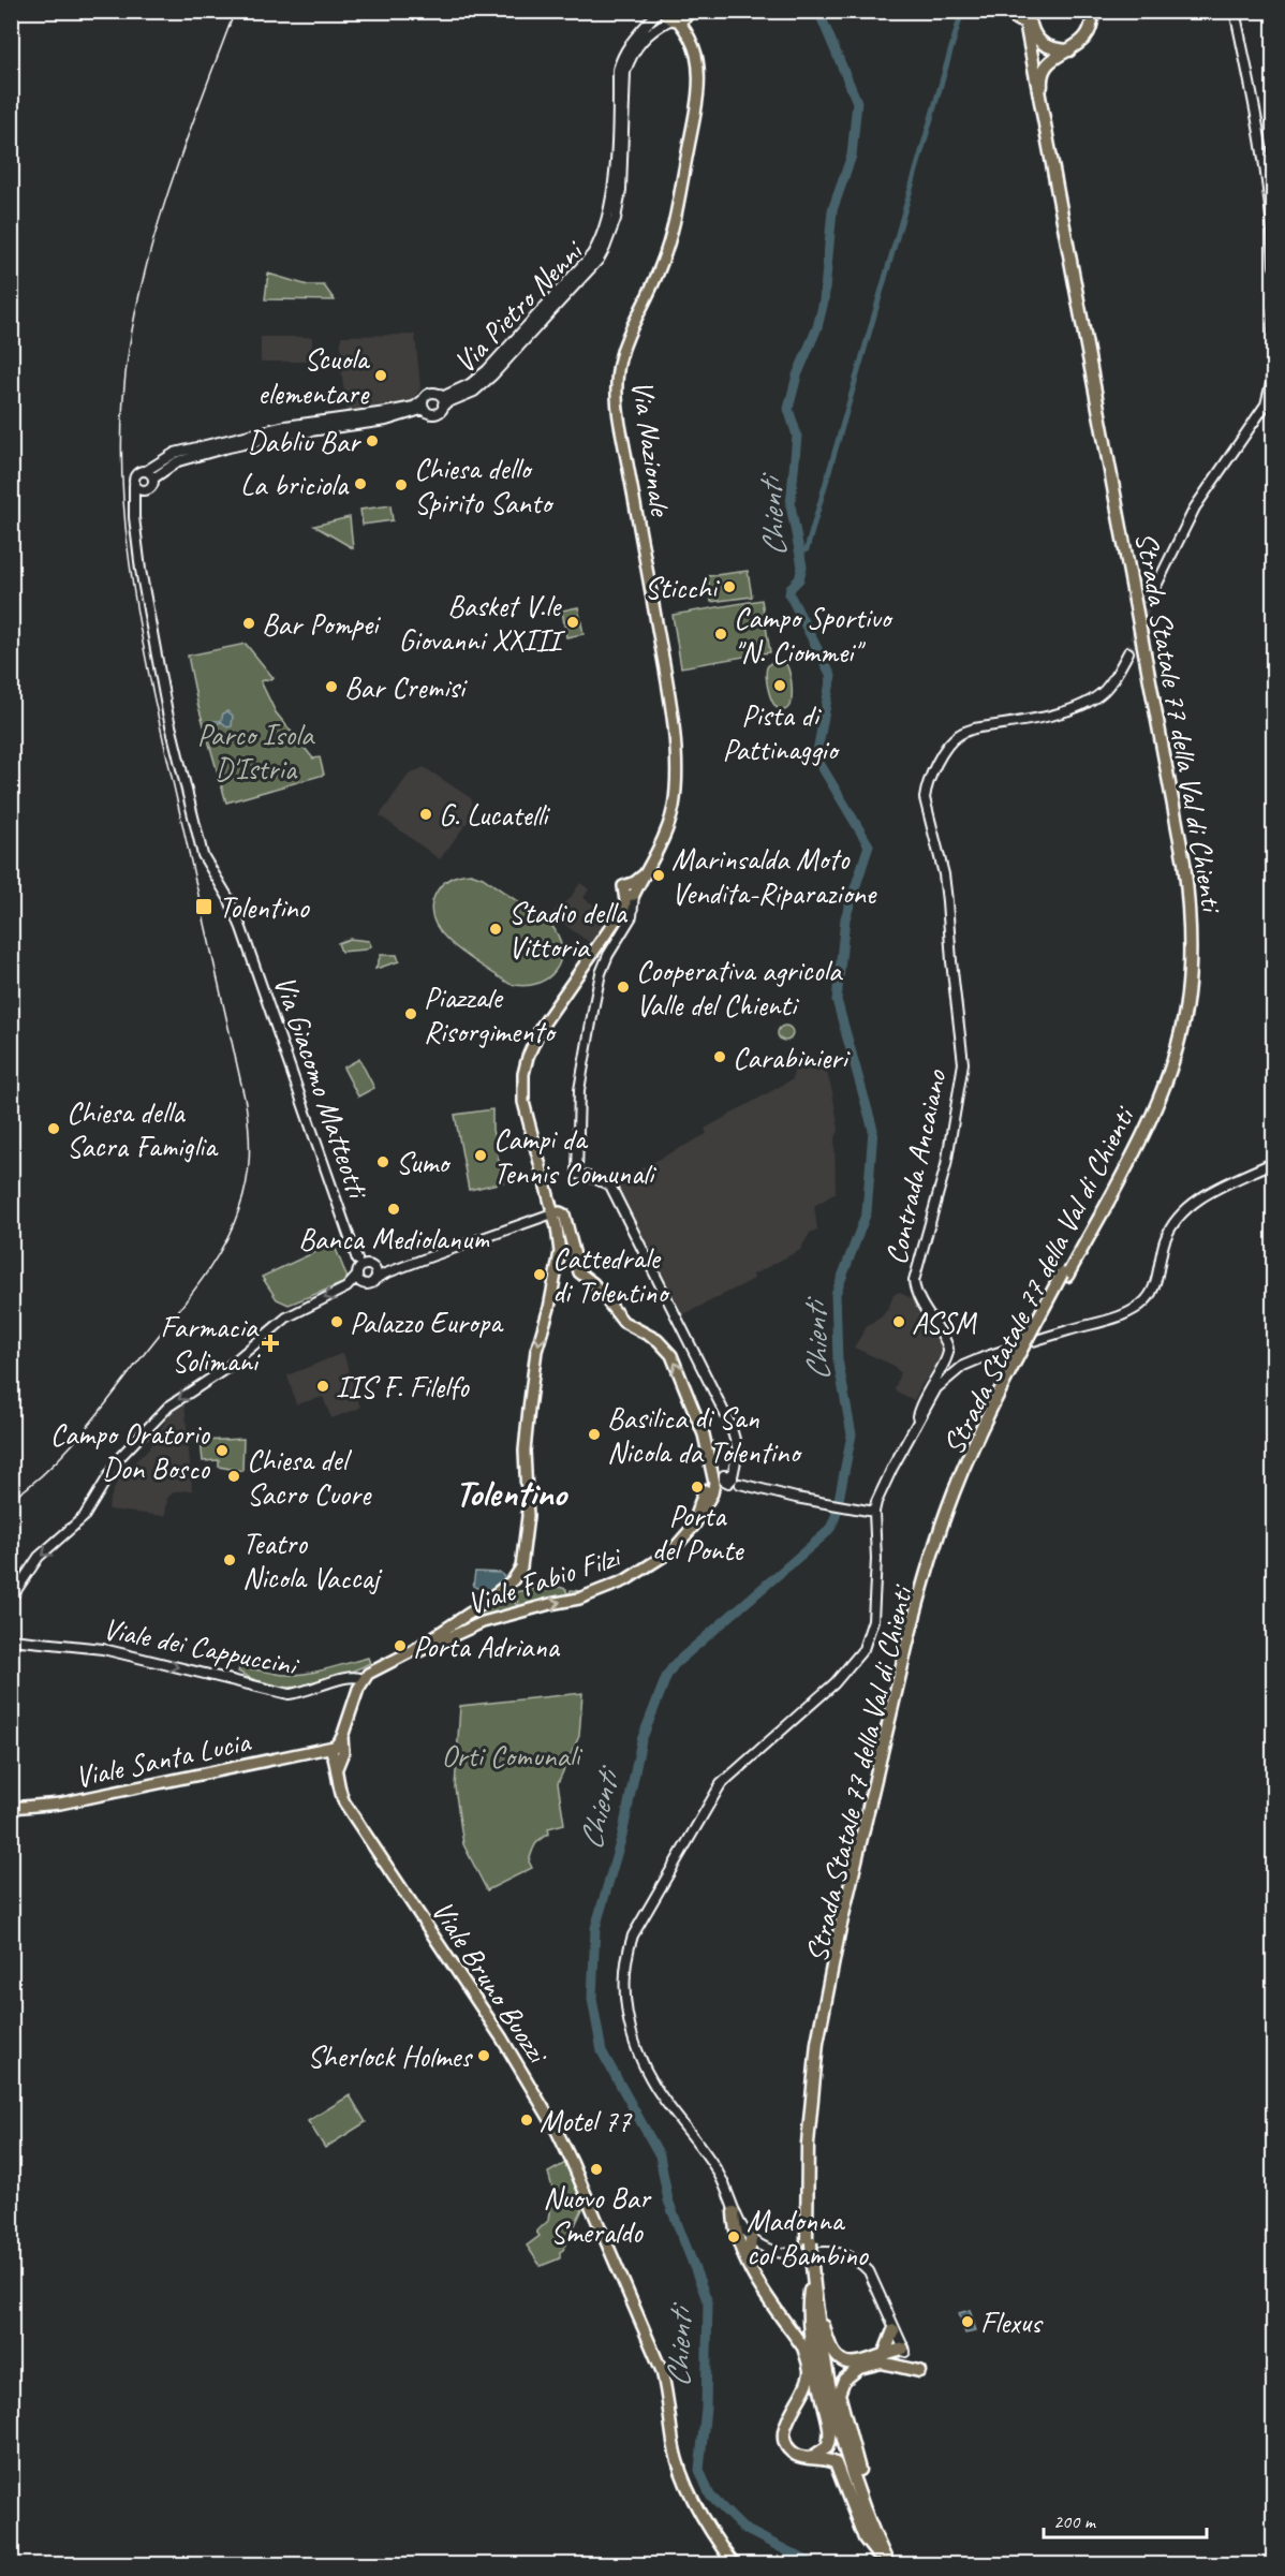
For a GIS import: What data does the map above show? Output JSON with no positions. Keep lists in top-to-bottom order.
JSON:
{
  "streets": {
    "highway": ["Strada Statale 77 della Val di Chienti"],
    "main road": [
      "Via Nazionale",
      "Viale Fabio Filzi",
      "Viale Santa Lucia",
      "Viale Bruno Buozzi"
    ],
    "street": [
      "Via Pietro Nenni",
      "Via Giacomo Matteotti",
      "Contrada Ancaiano",
      "Viale dei Cappuccini"
    ]
  },
  "crossings": [
    ["Via Pietro Nenni", "Via Nazionale"],
    ["Via Nazionale", "Viale Fabio Filzi"],
    ["Viale dei Cappuccini", "Viale Bruno Buozzi"],
    ["Viale Santa Lucia", "Viale Bruno Buozzi"]
  ],
  "one_way": ["Viale Fabio Filzi", "Viale dei Cappuccini"],
  "districts": ["Tolentino"],
  "water": ["Chienti"],
  "parks": ["Parco Isola D'Istria", "Orti Comunali"],
  "places": {
    "other": [
      "Scuola elementare",
      "Dabliu Bar",
      "La briciola",
      "Chiesa dello Spirito Santo",
      "Sticchi",
      "Basket V.le Giovanni XXIII",
      "Bar Pompei",
      "Campo Sportivo \"N. Ciommei\"",
      "Pista di Pattinaggio",
      "Bar Cremisi",
      "G. Lucatelli",
      "Marinsalda Moto Vendita-Riparazione",
      "Stadio della Vittoria",
      "Cooperativa agricola Valle del Chienti",
      "Piazzale Risorgimento",
      "Carabinieri",
      "Chiesa della Sacra Famiglia",
      "Campi da Tennis Comunali",
      "Sumo",
      "Banca Mediolanum",
      "Cattedrale di Tolentino",
      "Palazzo Europa",
      "ASSM",
      "IIS F. Filelfo",
      "Basilica di San Nicola da Tolentino",
      "Campo Oratorio Don Bosco",
      "Chiesa del Sacro Cuore",
      "Porta del Ponte",
      "Teatro Nicola Vaccaj",
      "Porta Adriana",
      "Sherlock Holmes",
      "Motel 77",
      "Nuovo Bar Smeraldo",
      "Madonna col Bambino",
      "Flexus"
    ],
    "transit": ["Tolentino"],
    "health": ["Farmacia Solimani"]
  },
  "scale_bar": "200 m"
}
